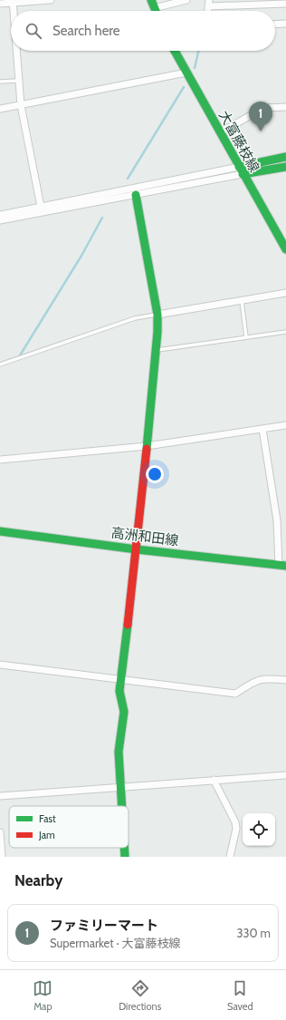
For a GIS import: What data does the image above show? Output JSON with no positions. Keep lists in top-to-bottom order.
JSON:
{
  "streets": {
    "street": ["大富藤枝線", "高洲和田線"]
  },
  "legend": ["Fast", "Jam"],
  "page": {
    "search": "Search here",
    "pins": "1",
    "heading": "Nearby",
    "list": [
      {
        "mark": "1",
        "name": "ファミリーマート",
        "note": "Supermarket · 大富藤枝線",
        "value": "330 m"
      }
    ],
    "nav": ["Map", "Directions", "Saved"]
  }
}
